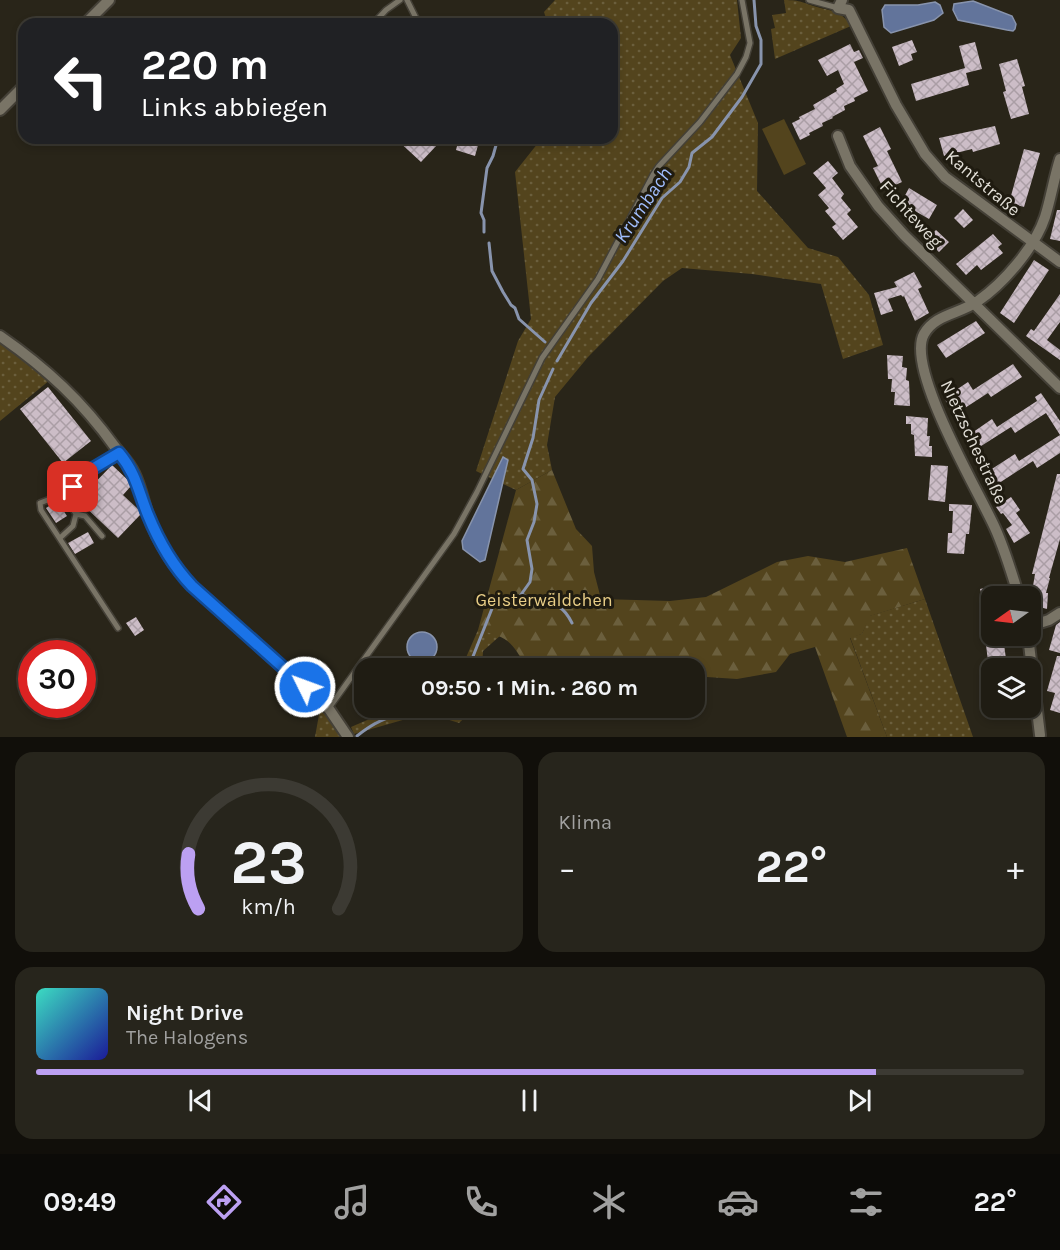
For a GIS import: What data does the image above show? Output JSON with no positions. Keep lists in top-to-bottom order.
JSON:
{
  "streets": {
    "street": ["Kantstraße", "Fichteweg", "Nietzschestraße"]
  },
  "crossings": [
    ["Kantstraße", "Nietzschestraße"],
    ["Fichteweg", "Nietzschestraße"]
  ],
  "water": ["Krumbach"],
  "parks": ["Geisterwäldchen"],
  "north": "left",
  "page": {
    "turn": ["220 m", "Links abbiegen"],
    "limit": "30",
    "trip": "09:50 · 1 Min. · 260 m",
    "tile": "Klima",
    "heat": ["−", "22°", "+"],
    "song": ["Night Drive", "The Halogens"],
    "tabs": ["09:49", "22°"],
    "gauge": ["23", "km/h"]
  }
}
